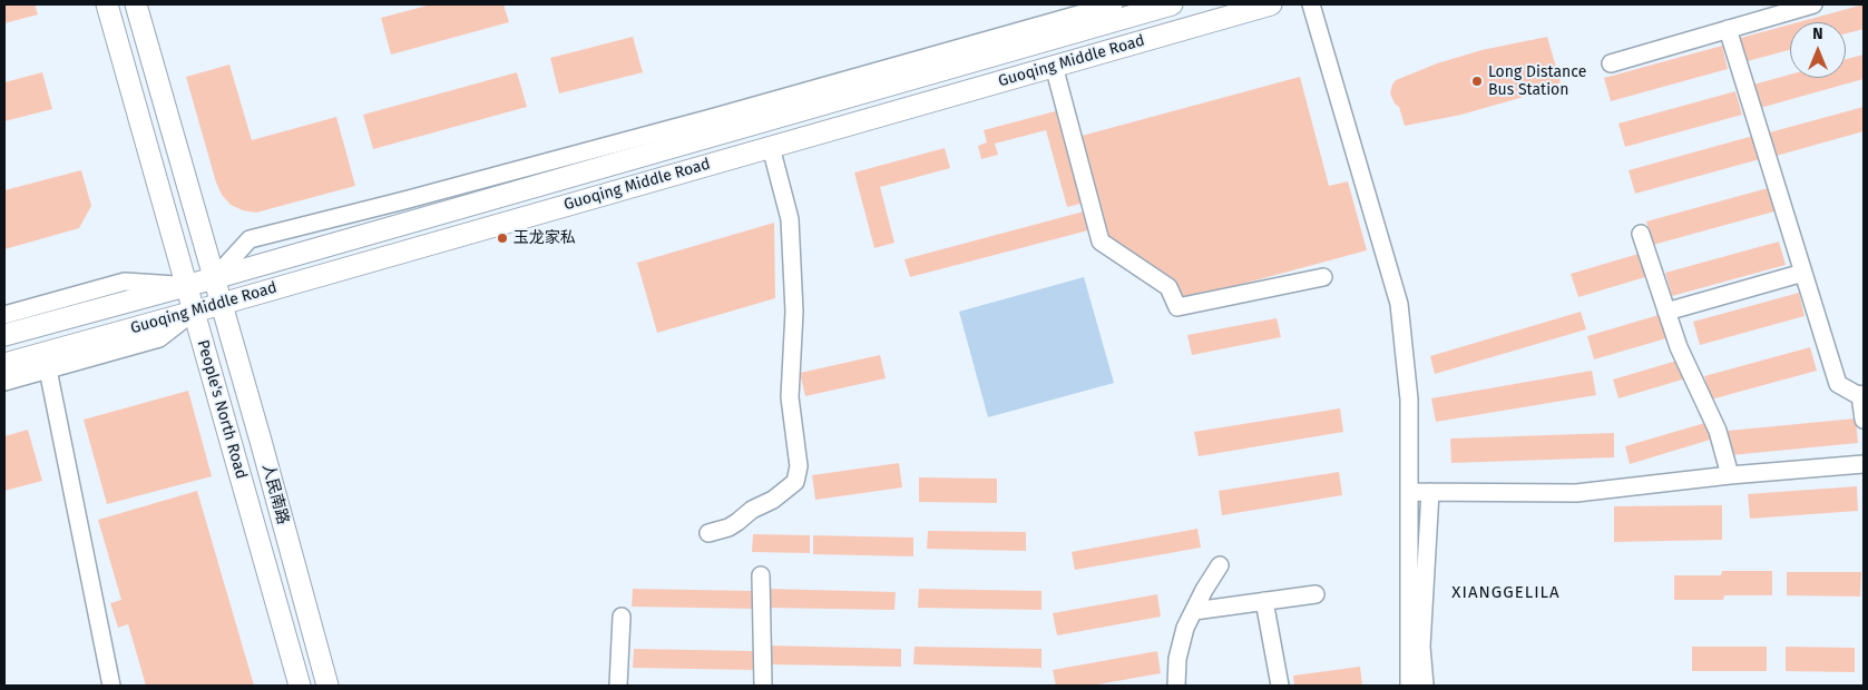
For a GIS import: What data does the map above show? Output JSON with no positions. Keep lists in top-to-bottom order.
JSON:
{
  "streets": {
    "main road": ["Guoqing Middle Road", "People's North Road", "人民南路"]
  },
  "crossings": [
    ["Guoqing Middle Road", "People's North Road"],
    ["Guoqing Middle Road", "人民南路"]
  ],
  "districts": ["XIANGGELILA"],
  "places": ["Long Distance Bus Station", "玉龙家私"],
  "north": "top"
}
